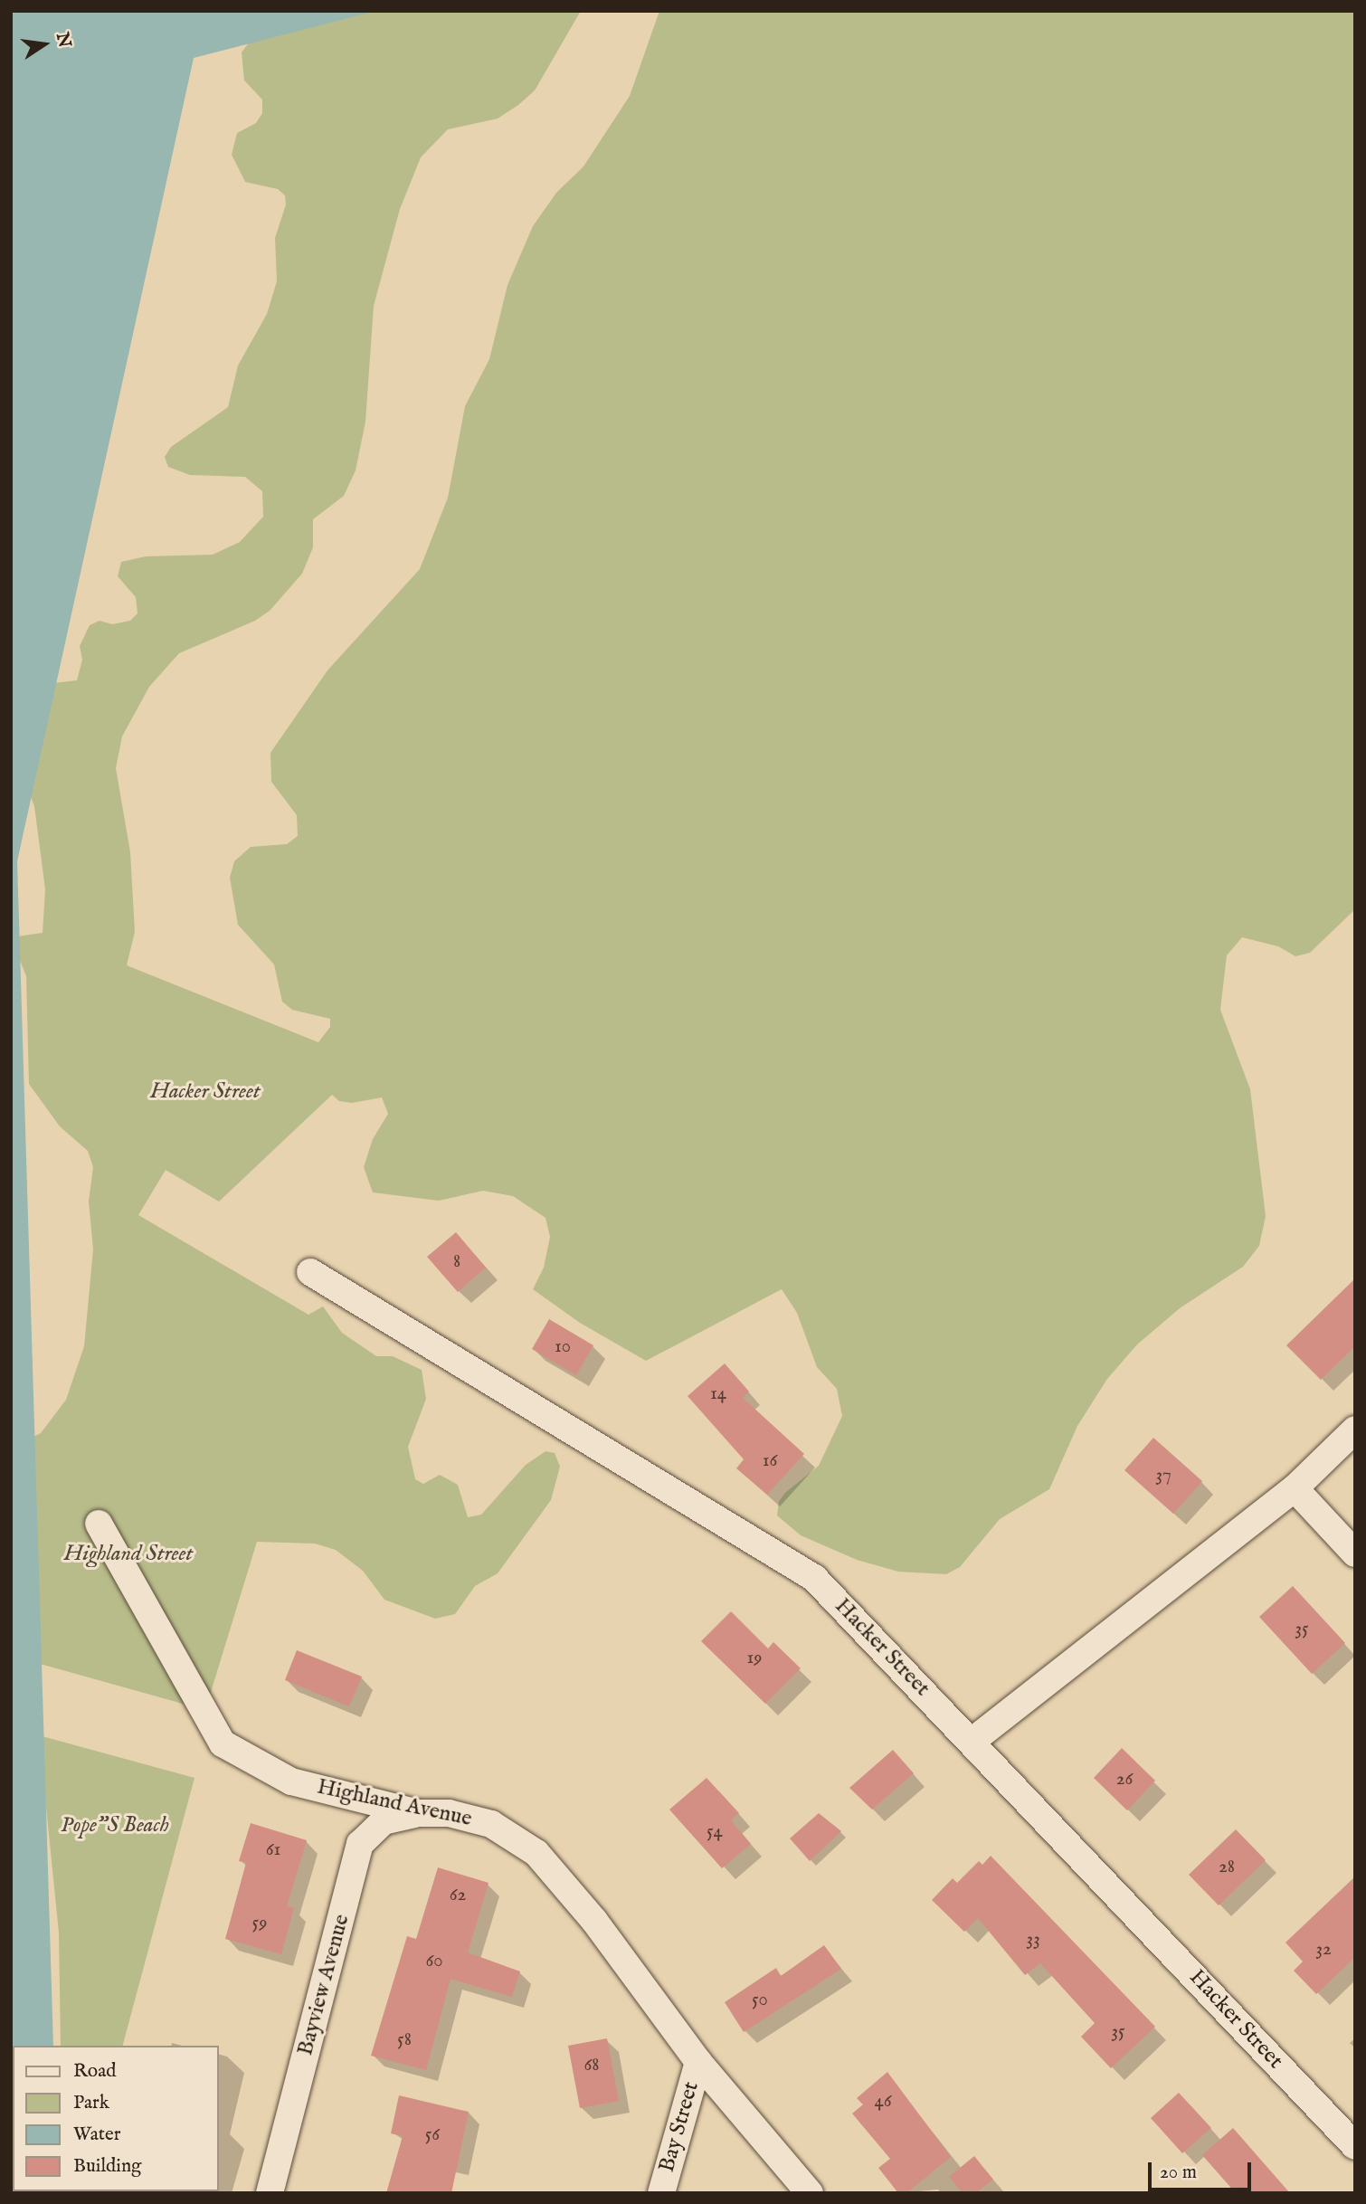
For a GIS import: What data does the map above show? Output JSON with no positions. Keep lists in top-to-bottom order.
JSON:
{
  "streets": {
    "street": [
      "Hacker Street",
      "Highland Avenue",
      "Bayview Avenue",
      "Bay Street"
    ]
  },
  "crossings": [
    ["Highland Avenue", "Bayview Avenue"],
    ["Highland Avenue", "Bay Street"]
  ],
  "parks": ["Hacker Street", "Highland Street", "Pope\"S Beach"],
  "house_numbers": [
    "8",
    "10",
    "14",
    "16",
    "37",
    "35",
    "19",
    "26",
    "54",
    "61",
    "28",
    "62",
    "59",
    "33",
    "32",
    "60",
    "50",
    "35",
    "58",
    "68",
    "46",
    "56"
  ],
  "legend": [
    "Road",
    "Park",
    "Water",
    "Building"
  ],
  "scale_bar": "20 m",
  "north": "right"
}
